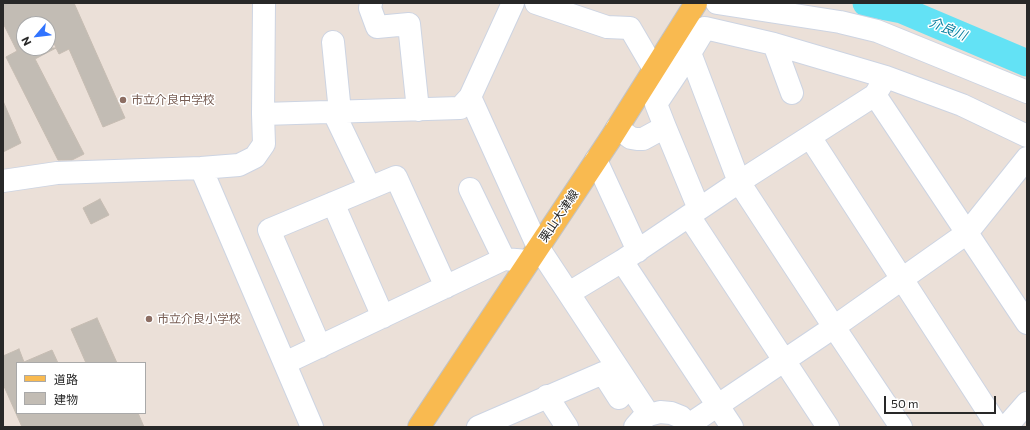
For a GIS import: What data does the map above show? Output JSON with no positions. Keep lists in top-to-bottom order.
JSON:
{
  "streets": {
    "main road": ["栗山大津線"]
  },
  "water": ["介良川"],
  "places": ["市立介良中学校", "市立介良小学校"],
  "legend": ["道路", "建物"],
  "scale_bar": "50 m",
  "north": "bottom left"
}
